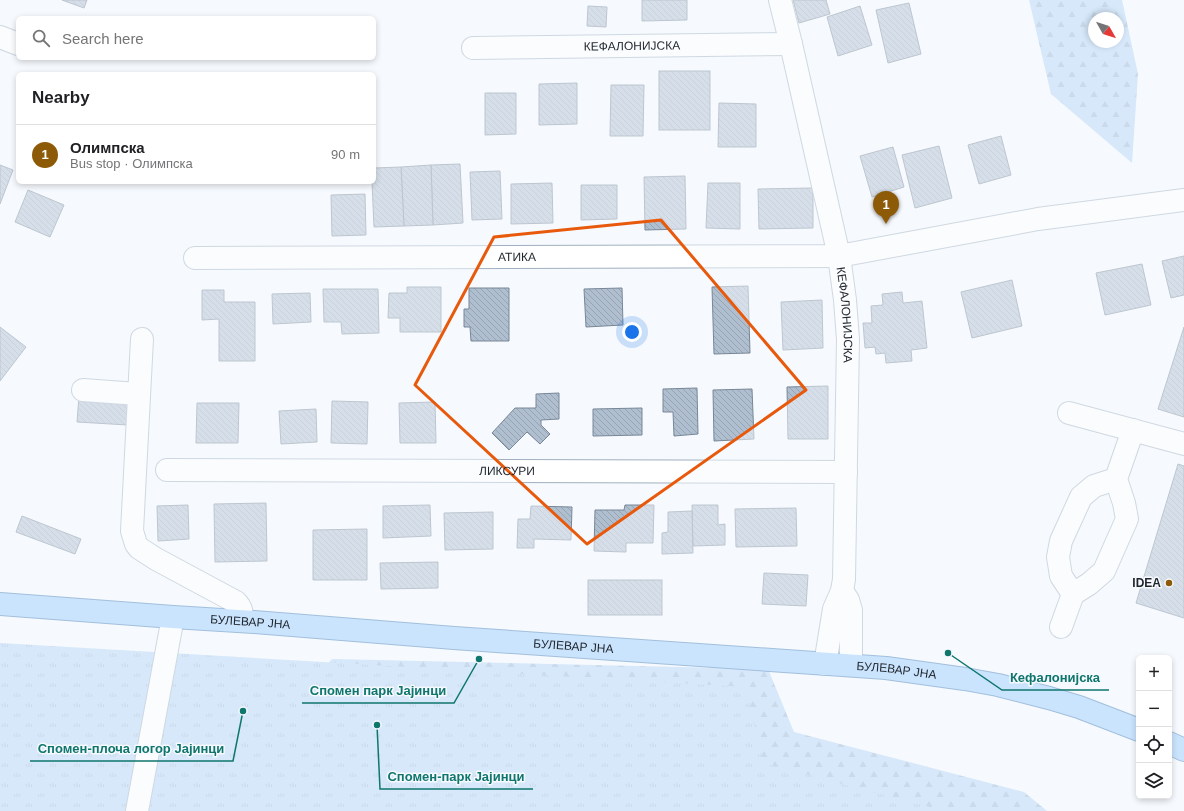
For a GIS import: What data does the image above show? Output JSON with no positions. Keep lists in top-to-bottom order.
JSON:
{
  "streets": {
    "main road": ["БУЛЕВАР ЈНА"],
    "street": ["КЕФАЛОНИЈСКА", "АТИКА", "ЛИКСУРИ"]
  },
  "crossings": [
    ["КЕФАЛОНИЈСКА", "АТИКА"],
    ["КЕФАЛОНИЈСКА", "ЛИКСУРИ"],
    ["КЕФАЛОНИЈСКА", "БУЛЕВАР ЈНА"]
  ],
  "places": [
    "IDEA",
    "Кефалонијска",
    "Спомен парк Јајинци",
    "Спомен-плоча логор Јајинци",
    "Спомен-парк Јајинци"
  ],
  "north": "bottom right",
  "page": {
    "search": "Search here",
    "heading": "Nearby",
    "list": [
      {
        "mark": "1",
        "name": "Олимпска",
        "note": "Bus stop · Олимпска",
        "value": "90 m"
      }
    ],
    "pins": "1",
    "map_buttons": ["+", "−"]
  }
}
